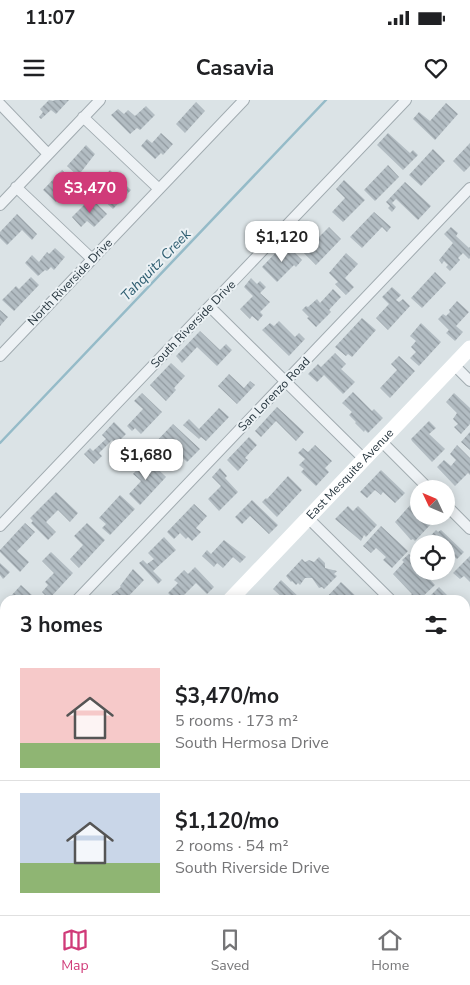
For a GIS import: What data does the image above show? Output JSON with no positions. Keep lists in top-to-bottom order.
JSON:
{
  "streets": {
    "street": [
      "North Riverside Drive",
      "South Riverside Drive",
      "San Lorenzo Road",
      "East Mesquite Avenue"
    ]
  },
  "water": ["Tahquitz Creek"],
  "north": "top left",
  "page": {
    "status": "11:07",
    "header": "Casavia",
    "price": ["$3,470", "$1,120", "$1,680"],
    "heading": "3 homes",
    "list": [
      {
        "name": "$3,470/mo",
        "note": "5 rooms · 173 m² · South Hermosa Drive"
      },
      {
        "name": "$1,120/mo",
        "note": "2 rooms · 54 m² · South Riverside Drive"
      }
    ],
    "tabs": ["Map", "Saved", "Home"]
  }
}
